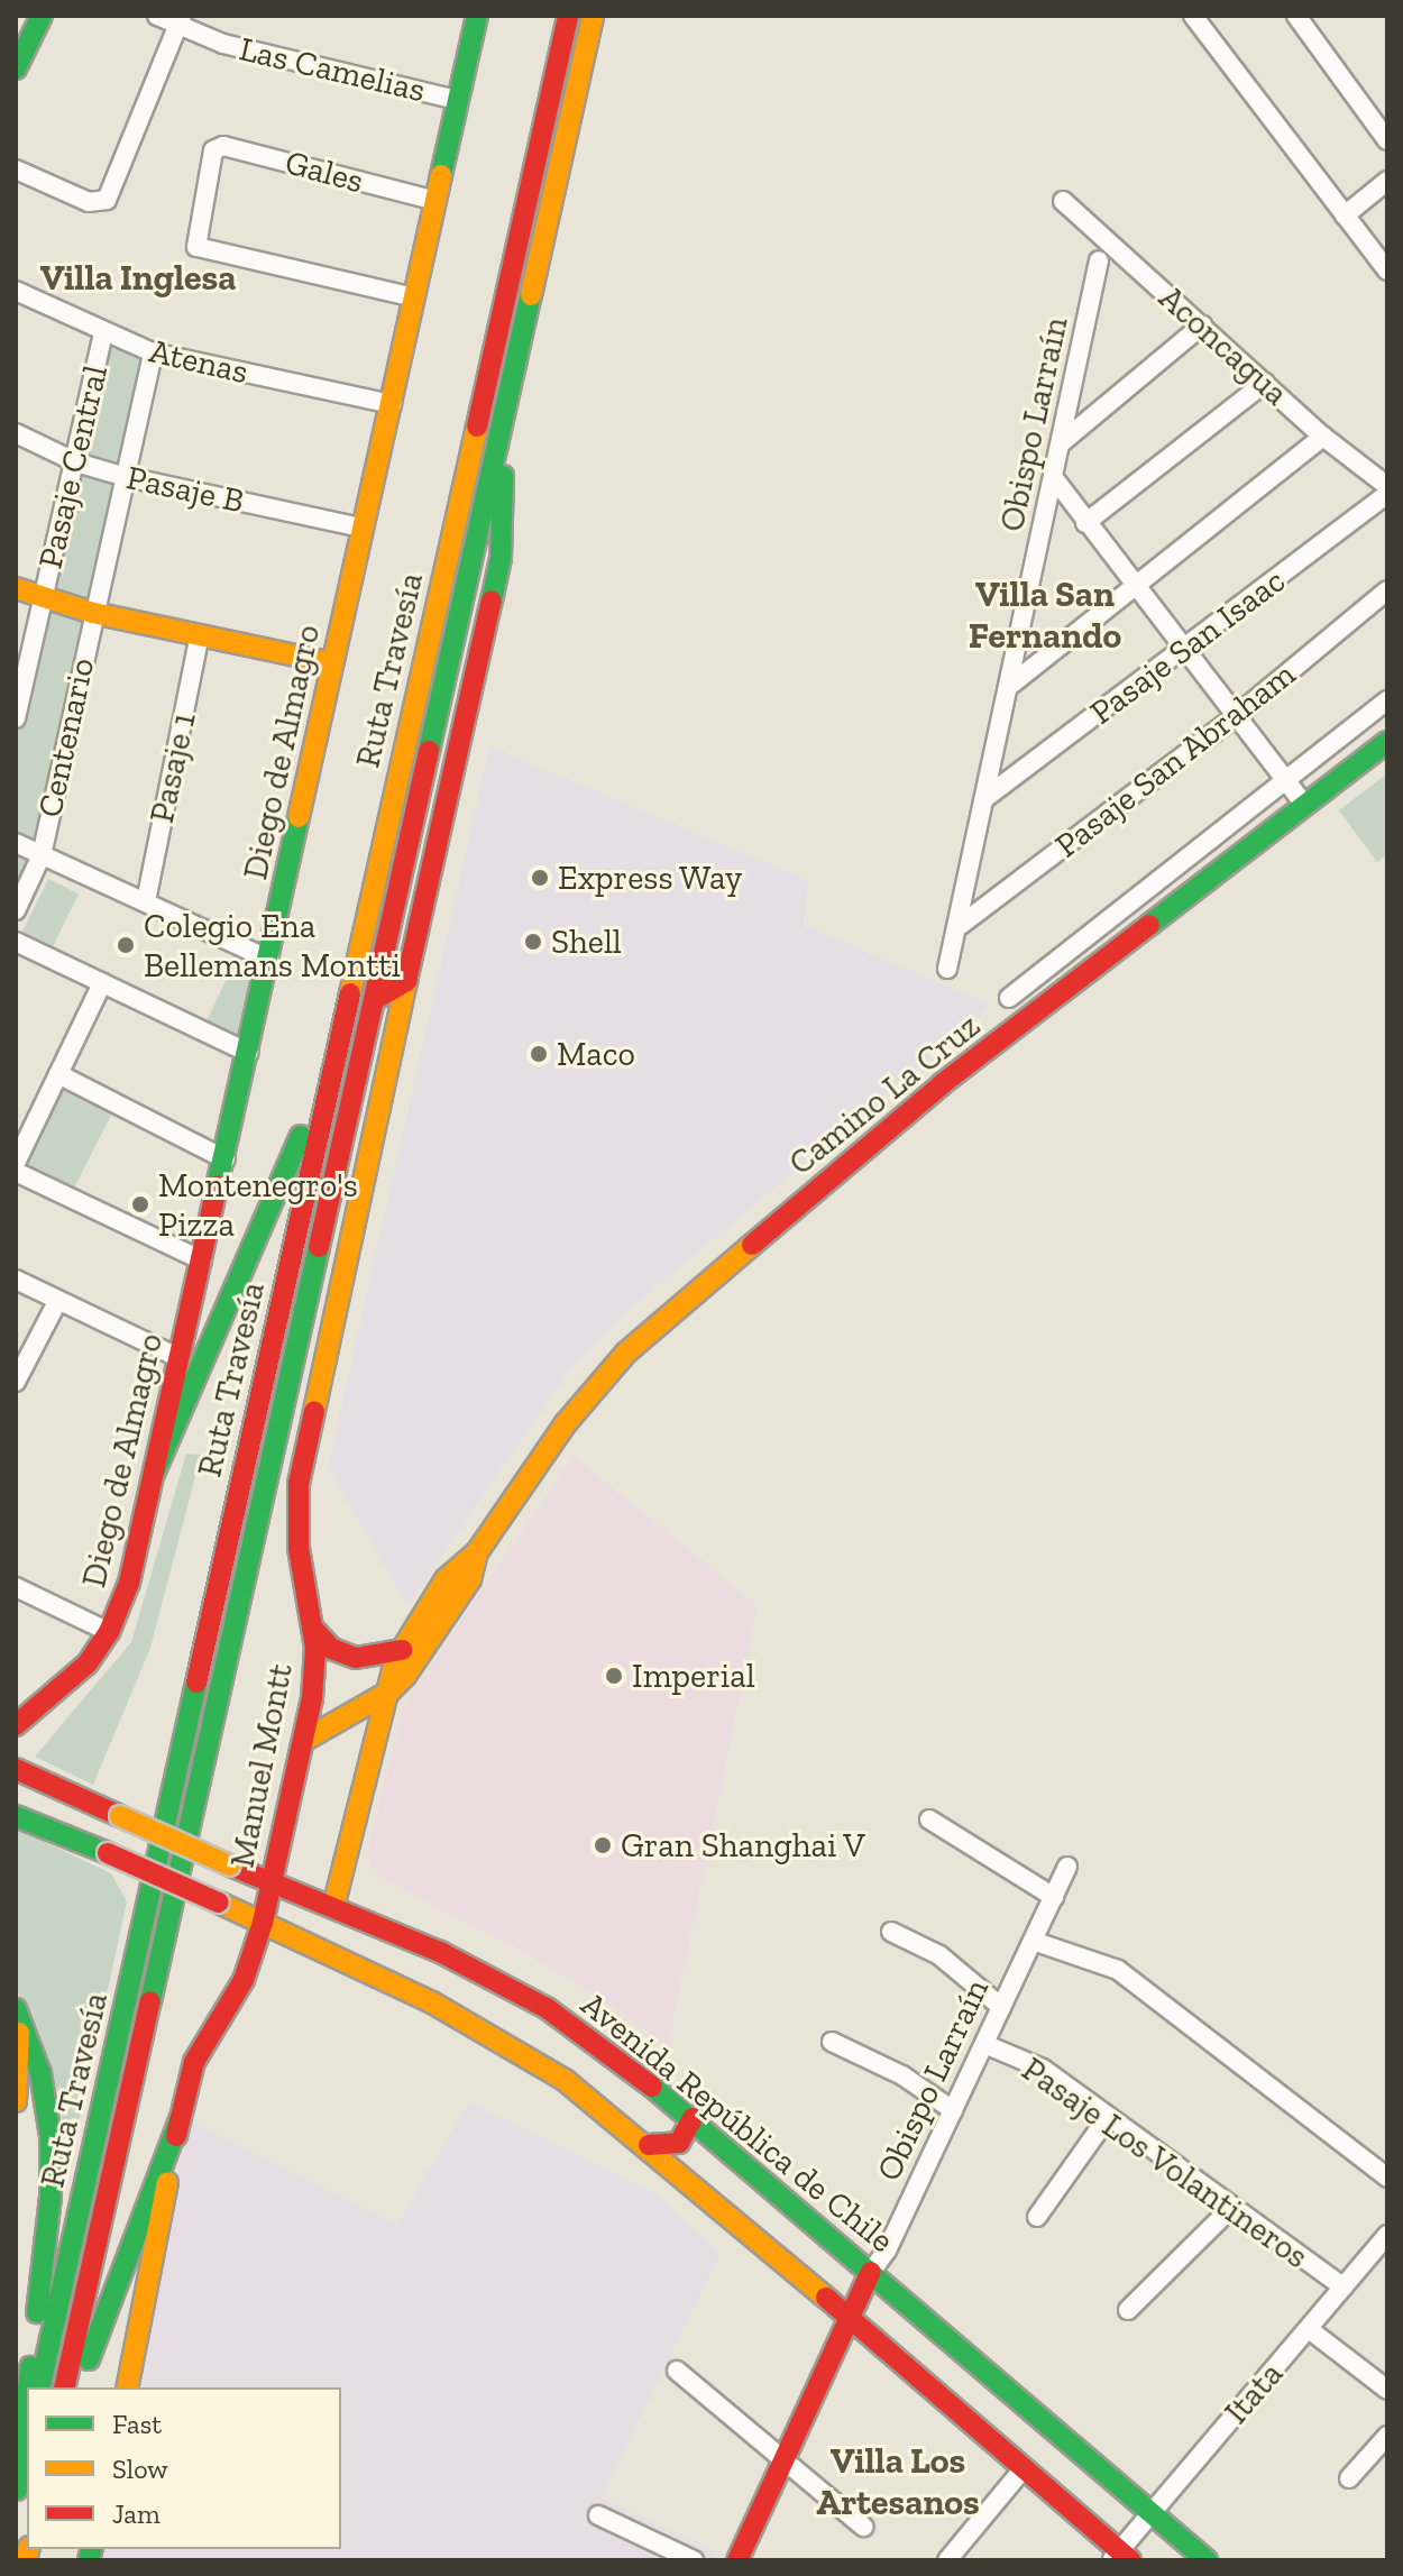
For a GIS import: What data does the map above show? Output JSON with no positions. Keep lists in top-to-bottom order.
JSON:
{
  "streets": {
    "main road": [
      "Obispo Larraín",
      "Ruta Travesía",
      "Diego de Almagro",
      "Camino La Cruz",
      "Manuel Montt",
      "Avenida República de Chile"
    ],
    "street": [
      "Las Camelias",
      "Gales",
      "Aconcagua",
      "Atenas",
      "Pasaje Central",
      "Pasaje B",
      "Pasaje San Isaac",
      "Centenario",
      "Pasaje San Abraham",
      "Pasaje 1",
      "Pasaje Los Volantineros",
      "Itata"
    ]
  },
  "crossings": [
    ["Las Camelias", "Diego de Almagro"],
    ["Gales", "Diego de Almagro"],
    ["Atenas", "Pasaje Central"],
    ["Atenas", "Diego de Almagro"],
    ["Obispo Larraín", "Pasaje San Isaac"],
    ["Obispo Larraín", "Pasaje San Abraham"],
    ["Obispo Larraín", "Avenida República de Chile"],
    ["Obispo Larraín", "Pasaje Los Volantineros"],
    ["Pasaje Central", "Pasaje B"],
    ["Pasaje Central", "Centenario"],
    ["Pasaje B", "Diego de Almagro"],
    ["Ruta Travesía", "Manuel Montt"],
    ["Camino La Cruz", "Avenida República de Chile"],
    ["Manuel Montt", "Avenida República de Chile"],
    ["Avenida República de Chile", "Itata"],
    ["Pasaje Los Volantineros", "Itata"]
  ],
  "districts": ["Villa Inglesa", "Villa San Fernando", "Villa Los Artesanos"],
  "places": [
    "Express Way",
    "Shell",
    "Colegio Ena Bellemans Montti",
    "Maco",
    "Montenegro's Pizza",
    "Imperial",
    "Gran Shanghai V"
  ],
  "legend": ["Fast", "Slow", "Jam"]
}
